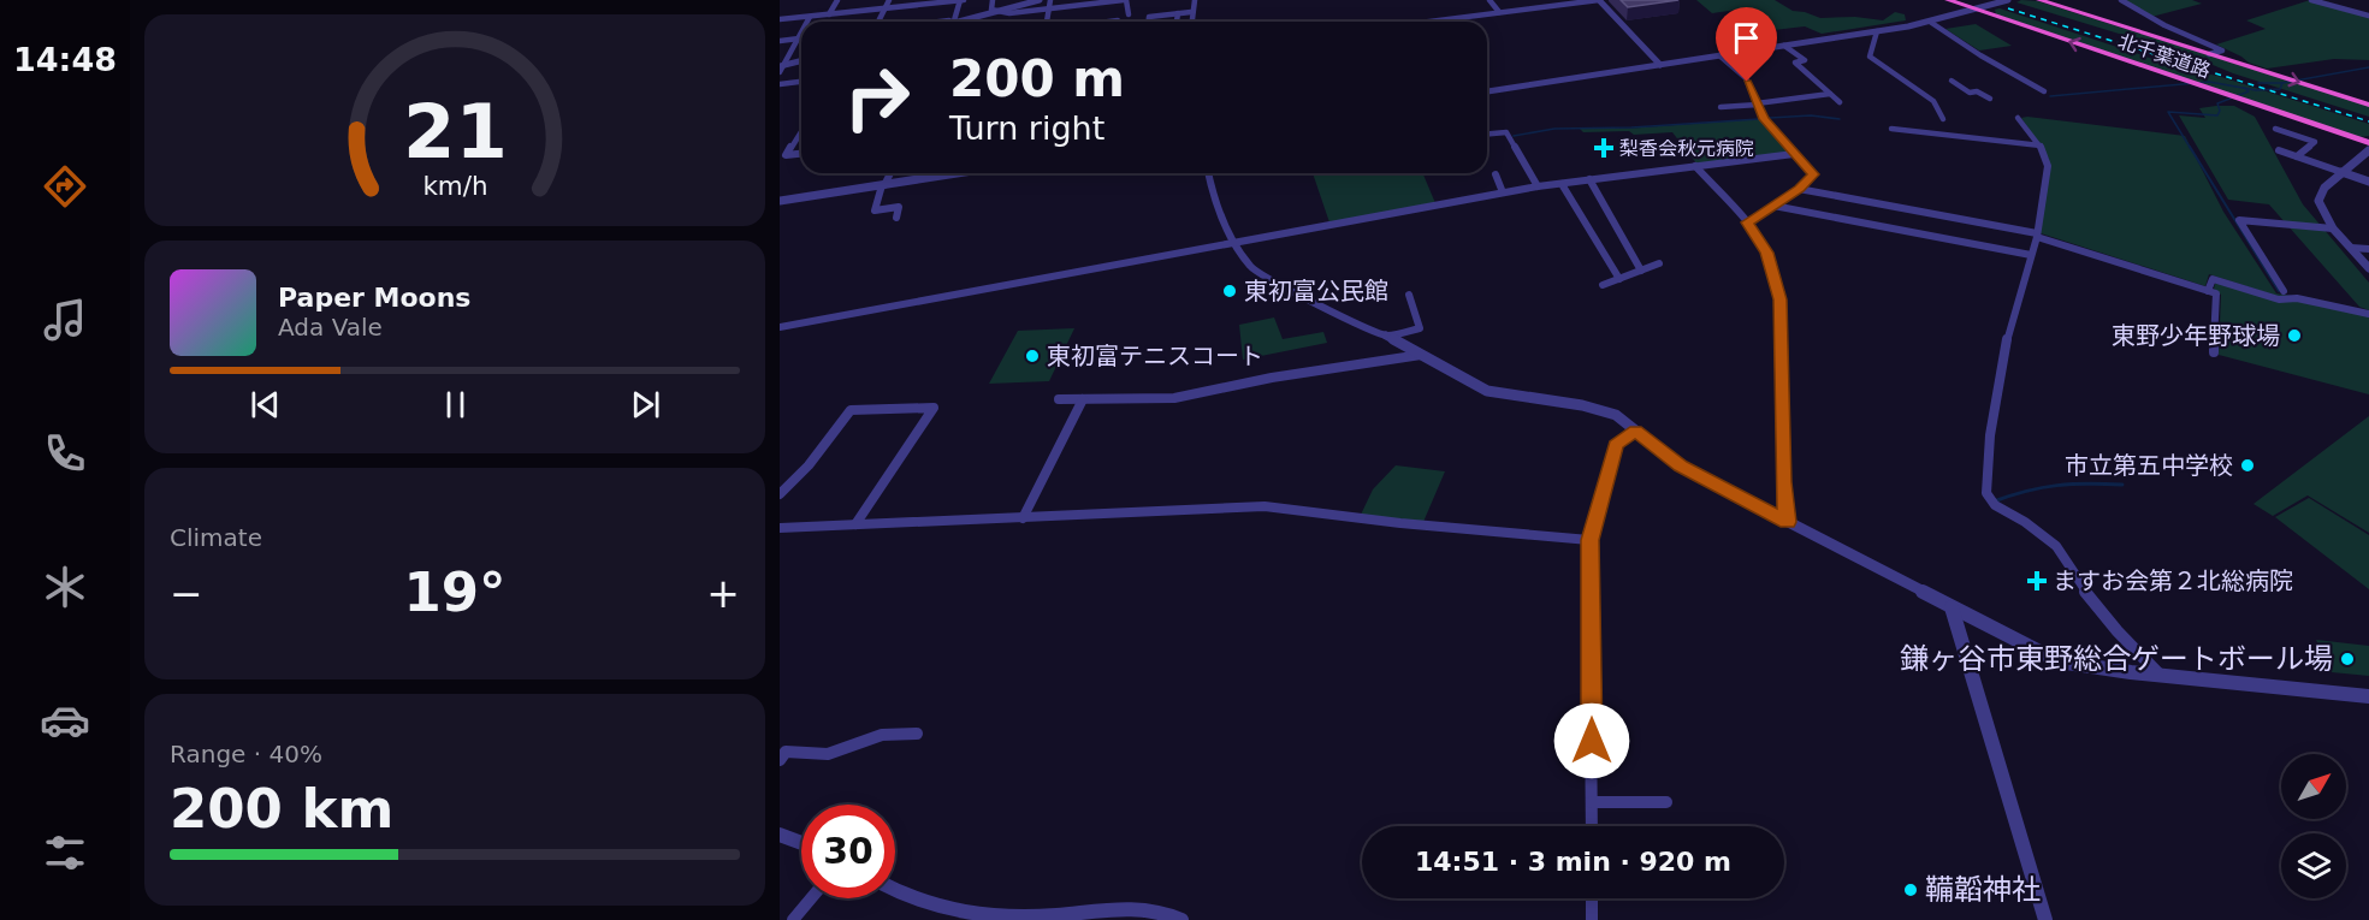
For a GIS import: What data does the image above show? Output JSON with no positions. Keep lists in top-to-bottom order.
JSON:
{
  "streets": {
    "highway": ["北千葉道路"]
  },
  "places": {
    "health": ["梨香会秋元病院", "ますお会第２北総病院"],
    "other": [
      "東初富公民館",
      "東野少年野球場",
      "東初富テニスコート",
      "市立第五中学校",
      "鎌ヶ谷市東野総合ゲートボール場",
      "鞴韜神社"
    ]
  },
  "north": "top right",
  "page": {
    "tabs": "14:48",
    "turn": ["200 m", "Turn right"],
    "song": ["Paper Moons", "Ada Vale"],
    "tile": [
      "Climate",
      ["Range · 40%", "200 km"]
    ],
    "heat": ["−", "19°", "+"],
    "limit": "30",
    "trip": "14:51 · 3 min · 920 m",
    "gauge": ["21", "km/h"]
  }
}
